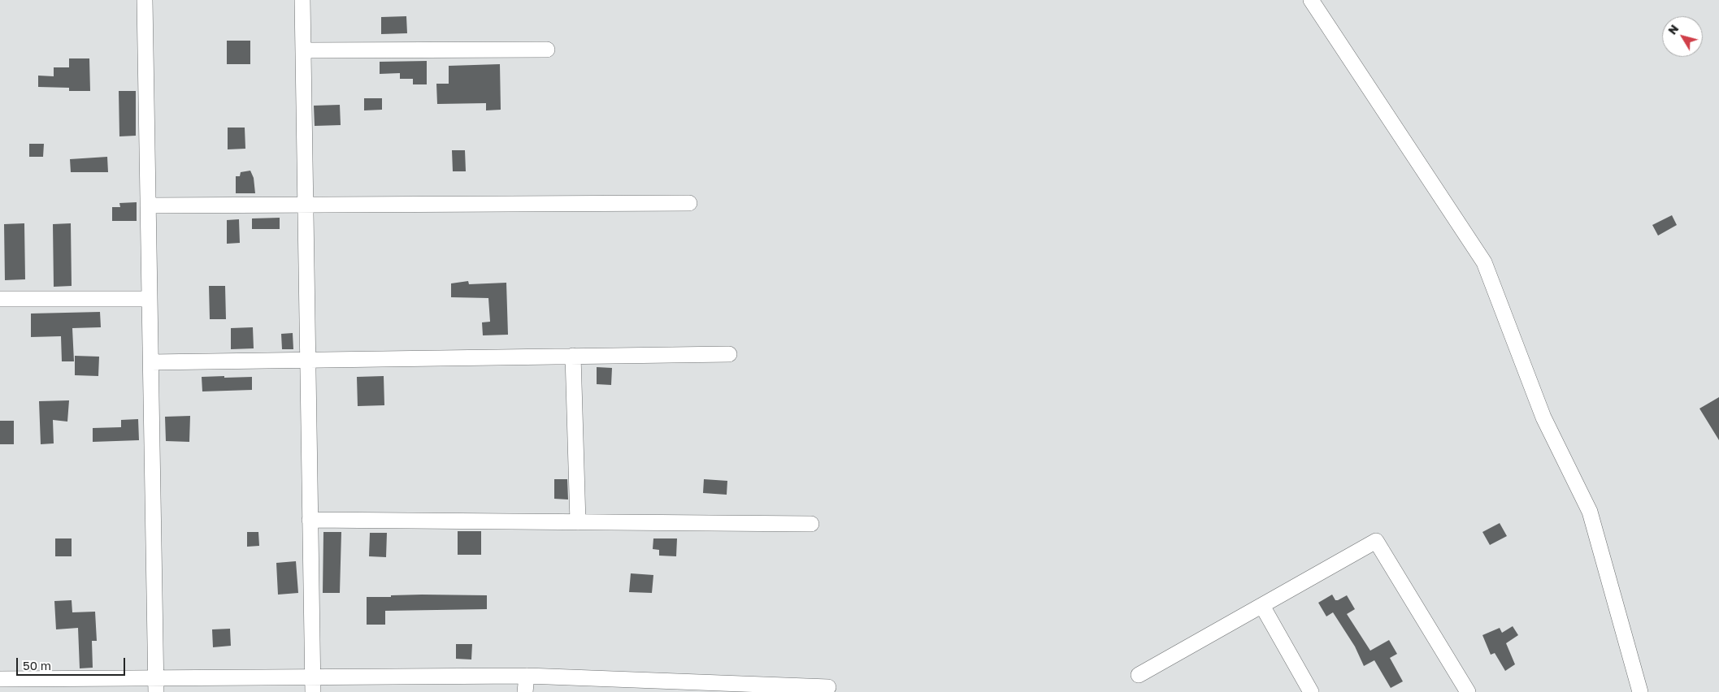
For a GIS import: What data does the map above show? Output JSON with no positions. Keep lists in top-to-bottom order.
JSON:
{
  "scale_bar": "50 m",
  "north": "top left"
}
